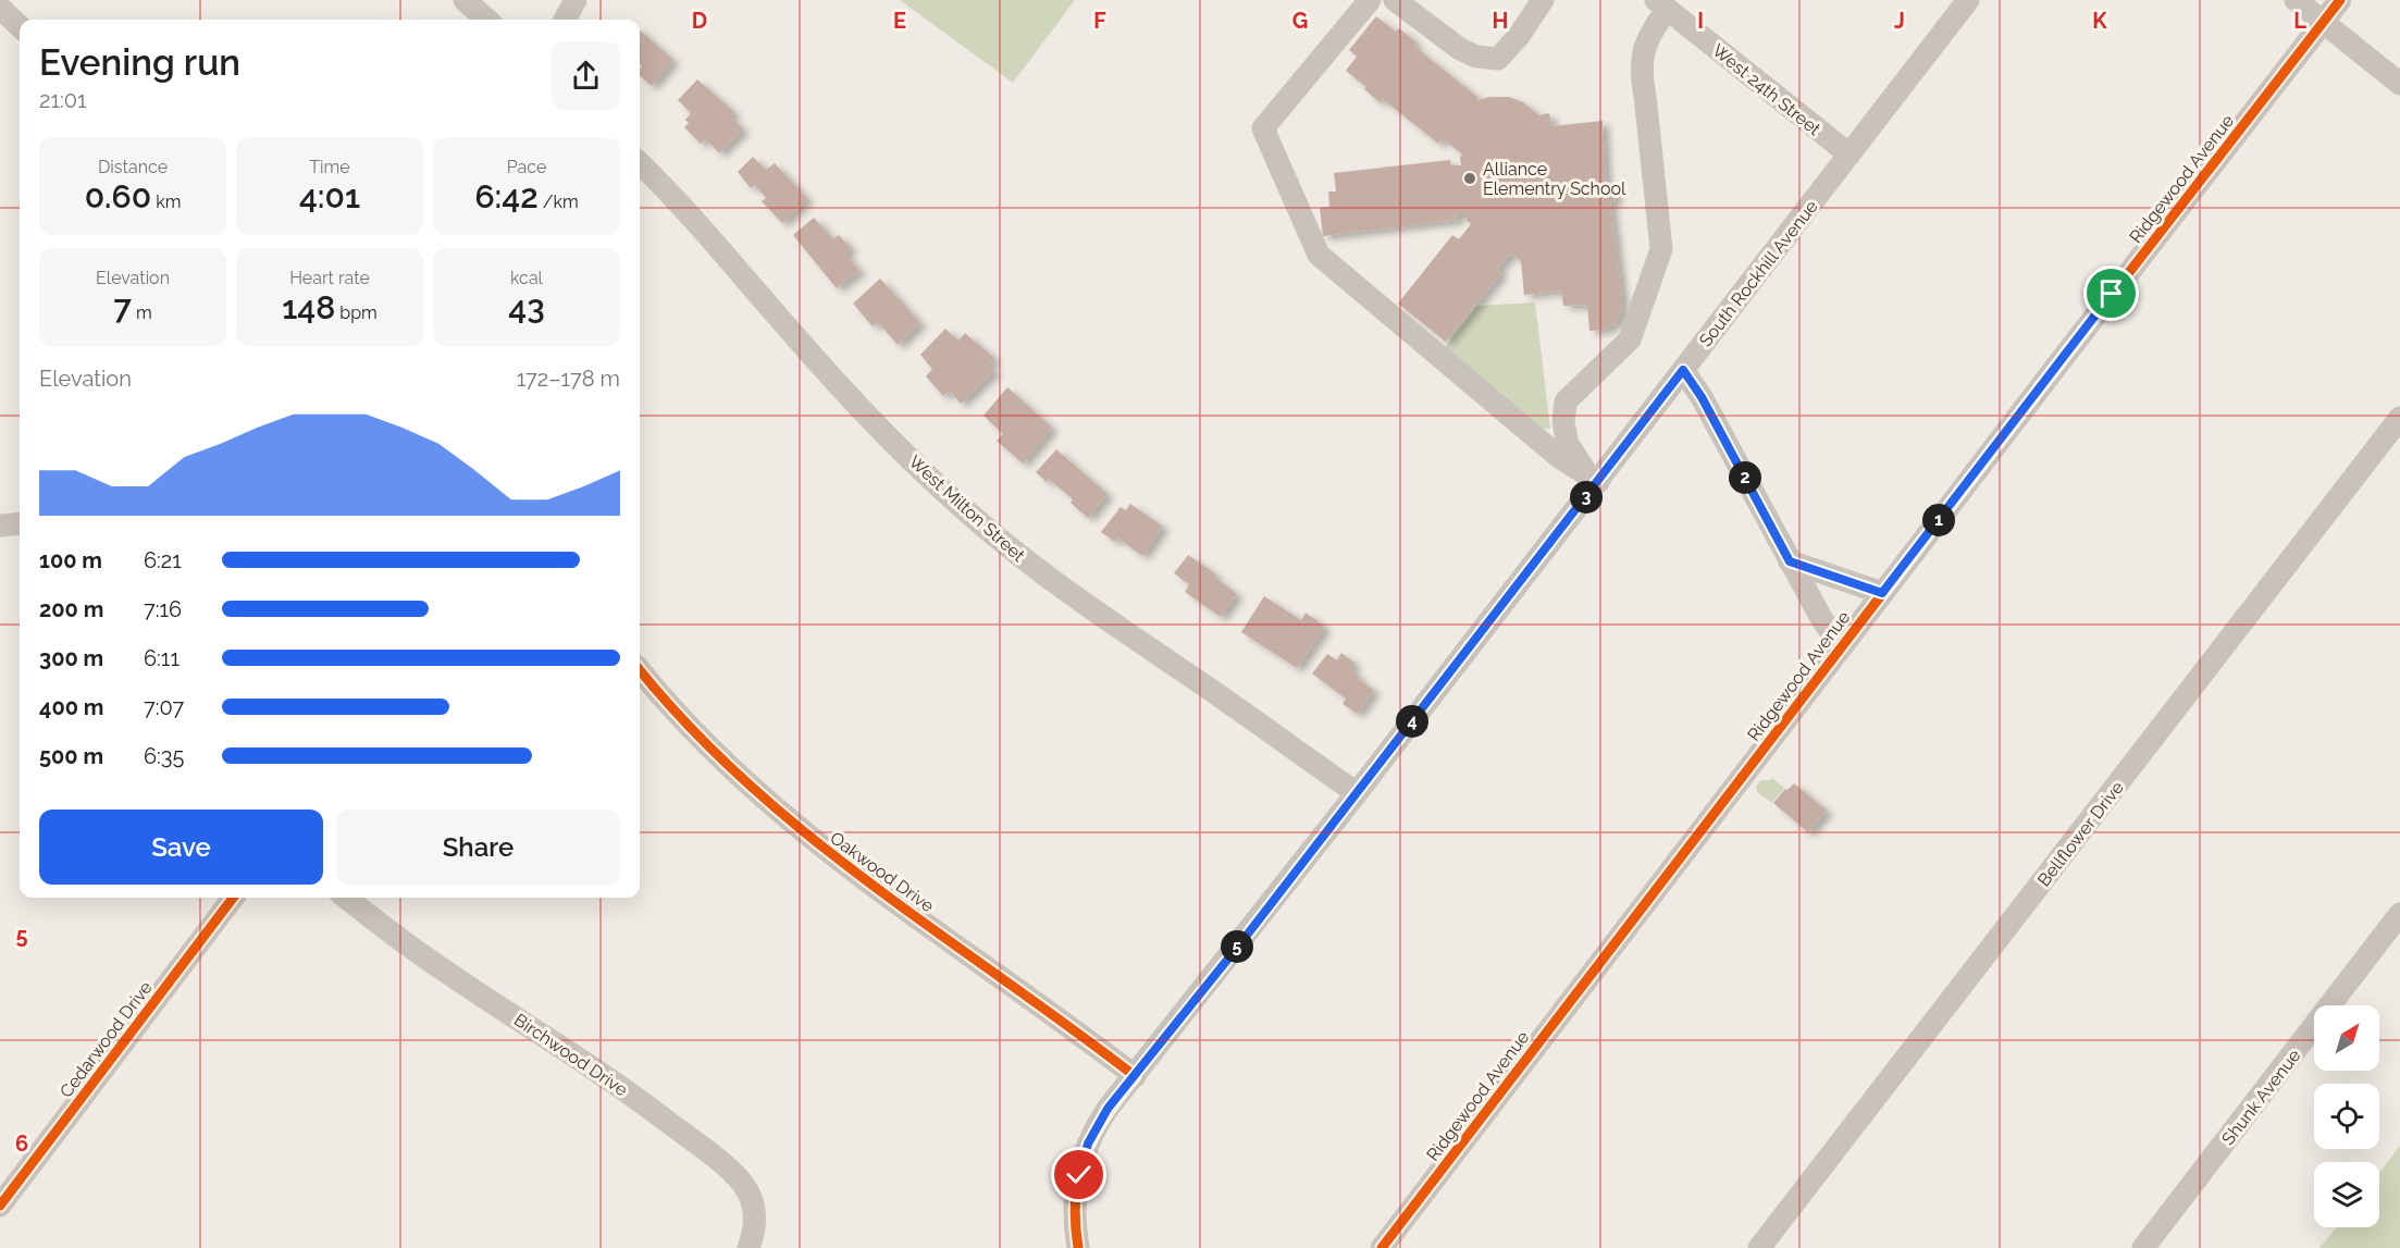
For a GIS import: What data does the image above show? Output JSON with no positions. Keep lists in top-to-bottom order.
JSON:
{
  "streets": {
    "street": [
      "West 24th Street",
      "Ridgewood Avenue",
      "South Rockhill Avenue",
      "West Milton Street",
      "Bellflower Drive",
      "Oakwood Drive",
      "Cedarwood Drive",
      "Birchwood Drive",
      "Shunk Avenue"
    ]
  },
  "crossings": [
    ["West 24th Street", "South Rockhill Avenue"],
    ["South Rockhill Avenue", "West Milton Street"],
    ["South Rockhill Avenue", "Oakwood Drive"]
  ],
  "places": ["Alliance Elementry School"],
  "north": "top right",
  "page": {
    "heading": ["Evening run", "21:01"],
    "stats": [
      ["Distance", "0.60 km"],
      ["Time", "4:01"],
      ["Pace", "6:42 /km"],
      ["Elevation", "7 m"],
      ["Heart rate", "148 bpm"],
      ["kcal", "43"]
    ],
    "chart": ["Elevation", "172–178 m"],
    "pins": [
      "2",
      "3",
      "1",
      "4",
      "5"
    ],
    "list": [
      {
        "name": "100 m",
        "note": "6:21"
      },
      {
        "name": "200 m",
        "note": "7:16"
      },
      {
        "name": "300 m",
        "note": "6:11"
      },
      {
        "name": "400 m",
        "note": "7:07"
      },
      {
        "name": "500 m",
        "note": "6:35"
      }
    ],
    "buttons": ["Save", "Share"]
  },
  "grid": {
    "columns": [
      "D",
      "E",
      "F",
      "G",
      "H",
      "I",
      "J",
      "K",
      "L"
    ],
    "rows": ["5", "6"]
  }
}
